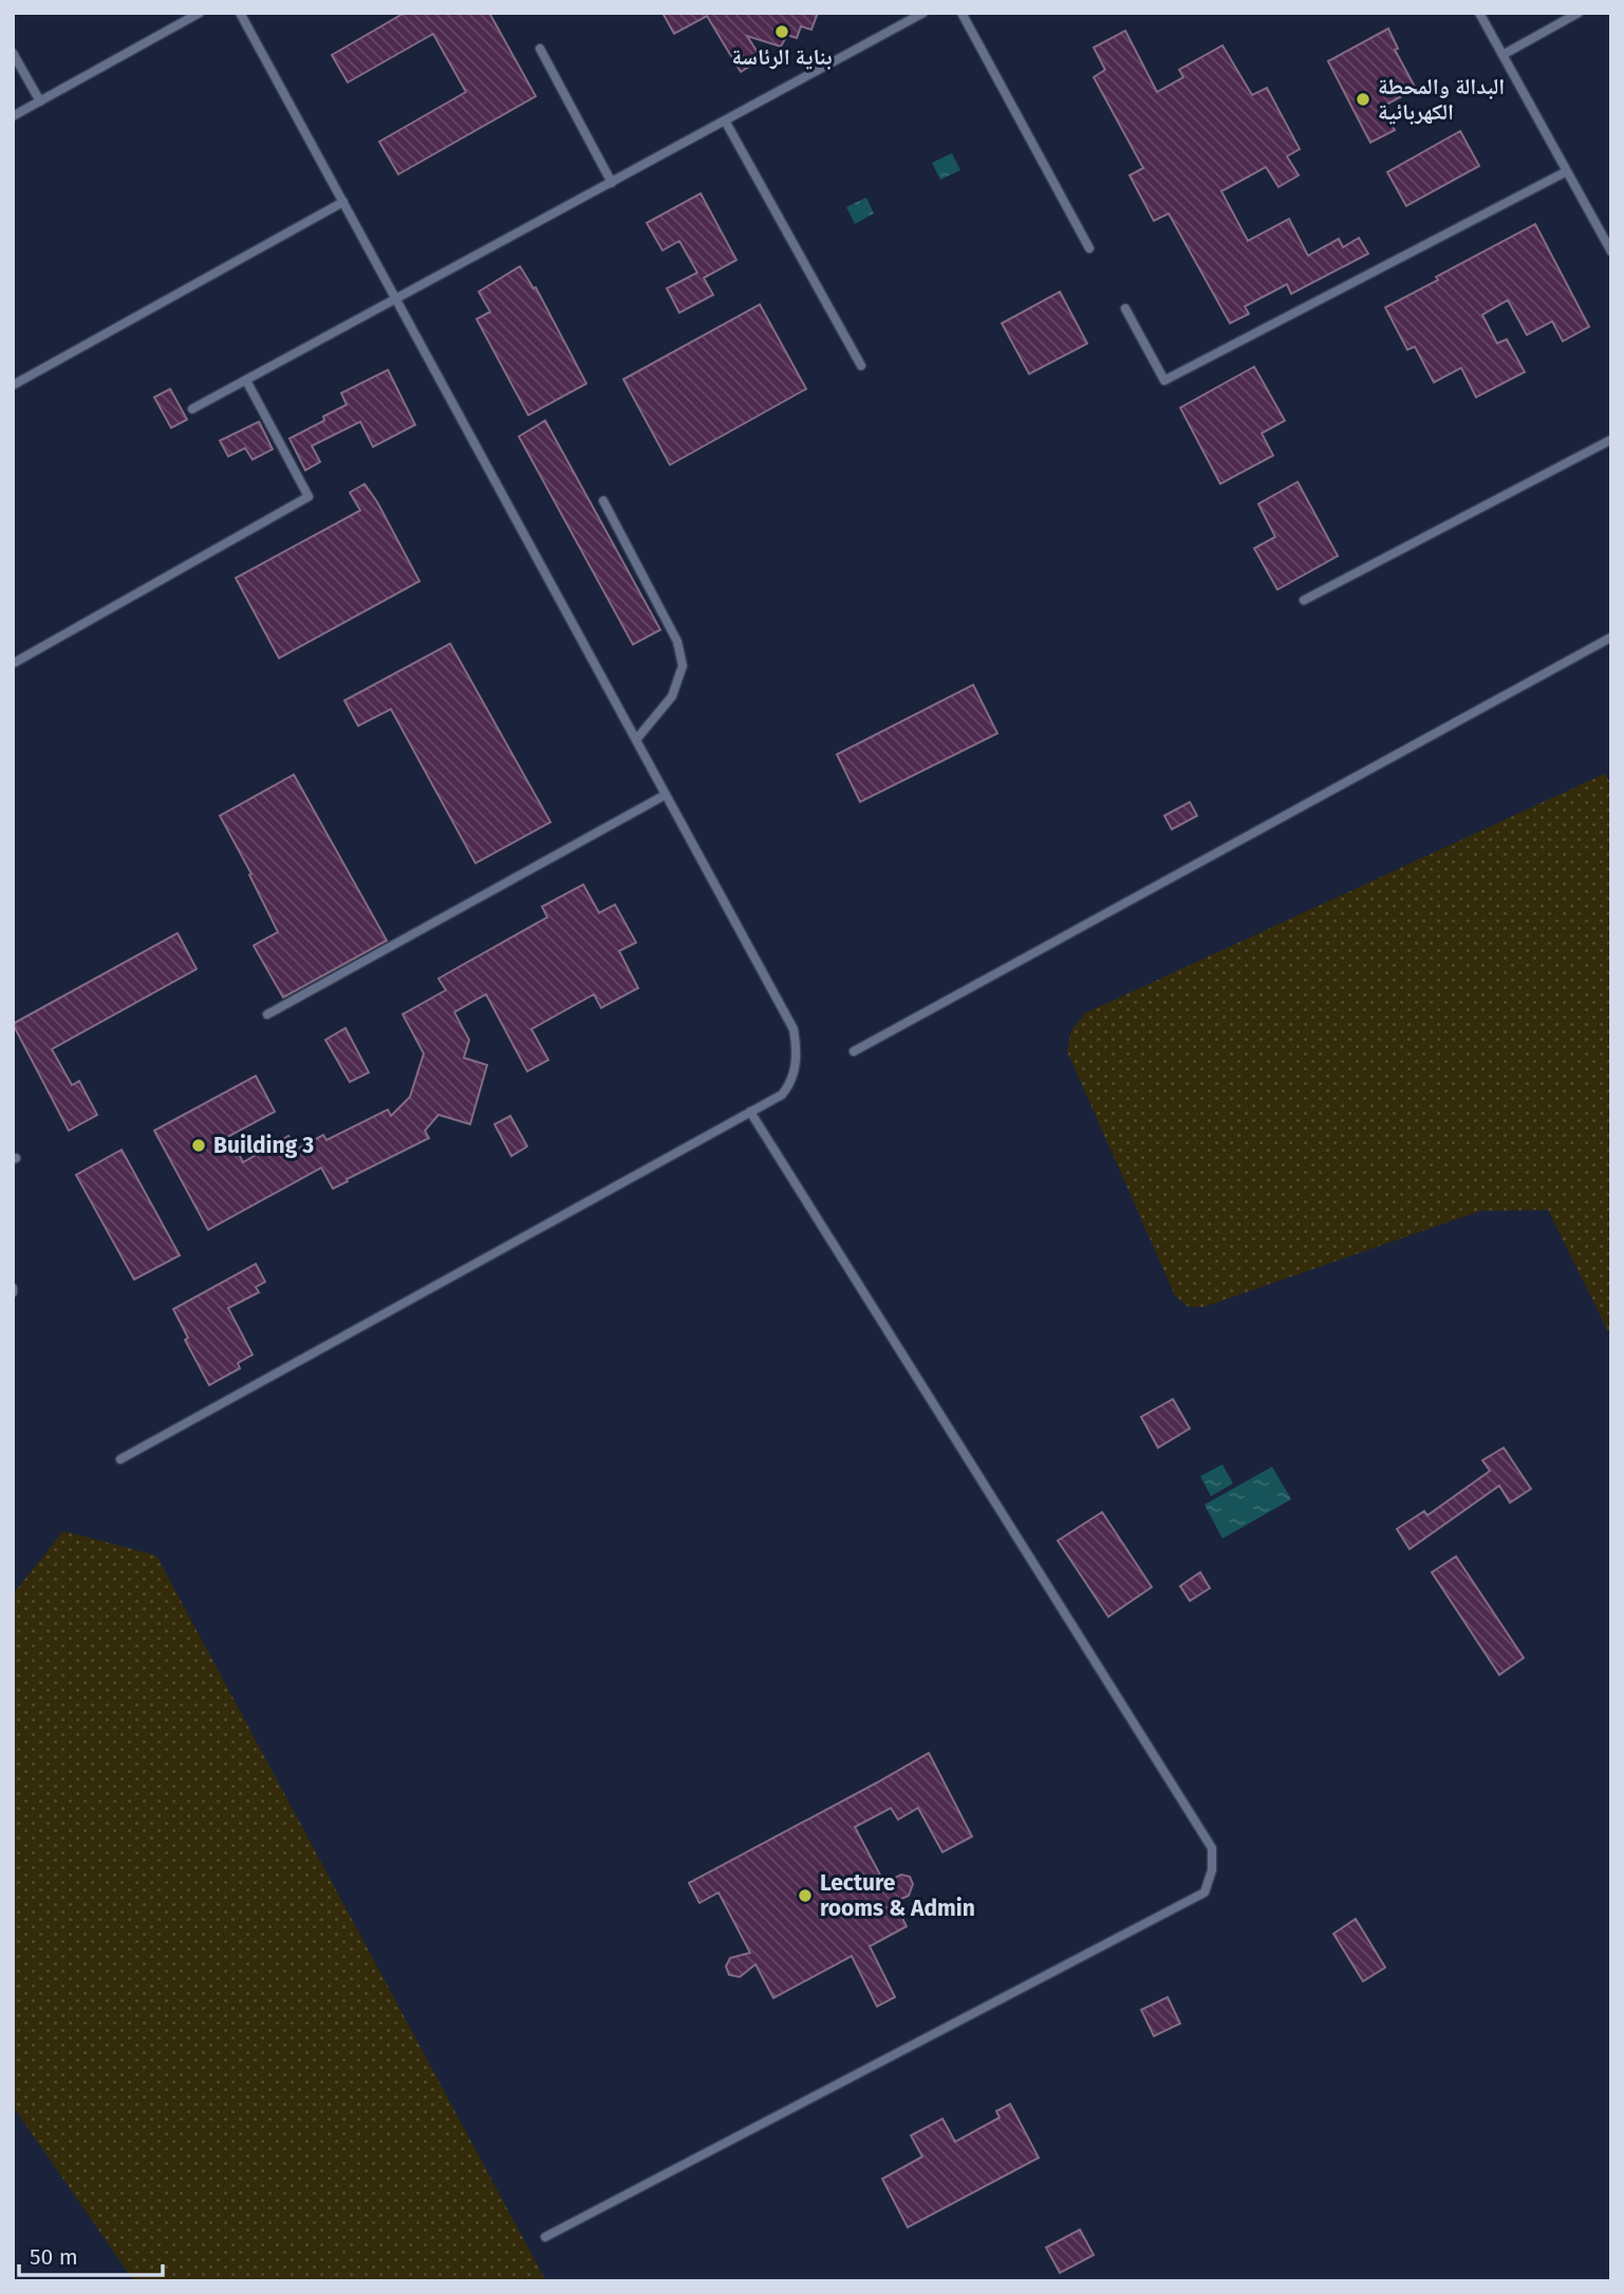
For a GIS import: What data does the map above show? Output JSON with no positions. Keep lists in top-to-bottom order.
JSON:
{
  "places": [
    "بناية الرئاسة",
    "البدالة والمحطة الكهربائية",
    "Building 3",
    "Lecture rooms & Admin"
  ],
  "scale_bar": "50 m"
}
